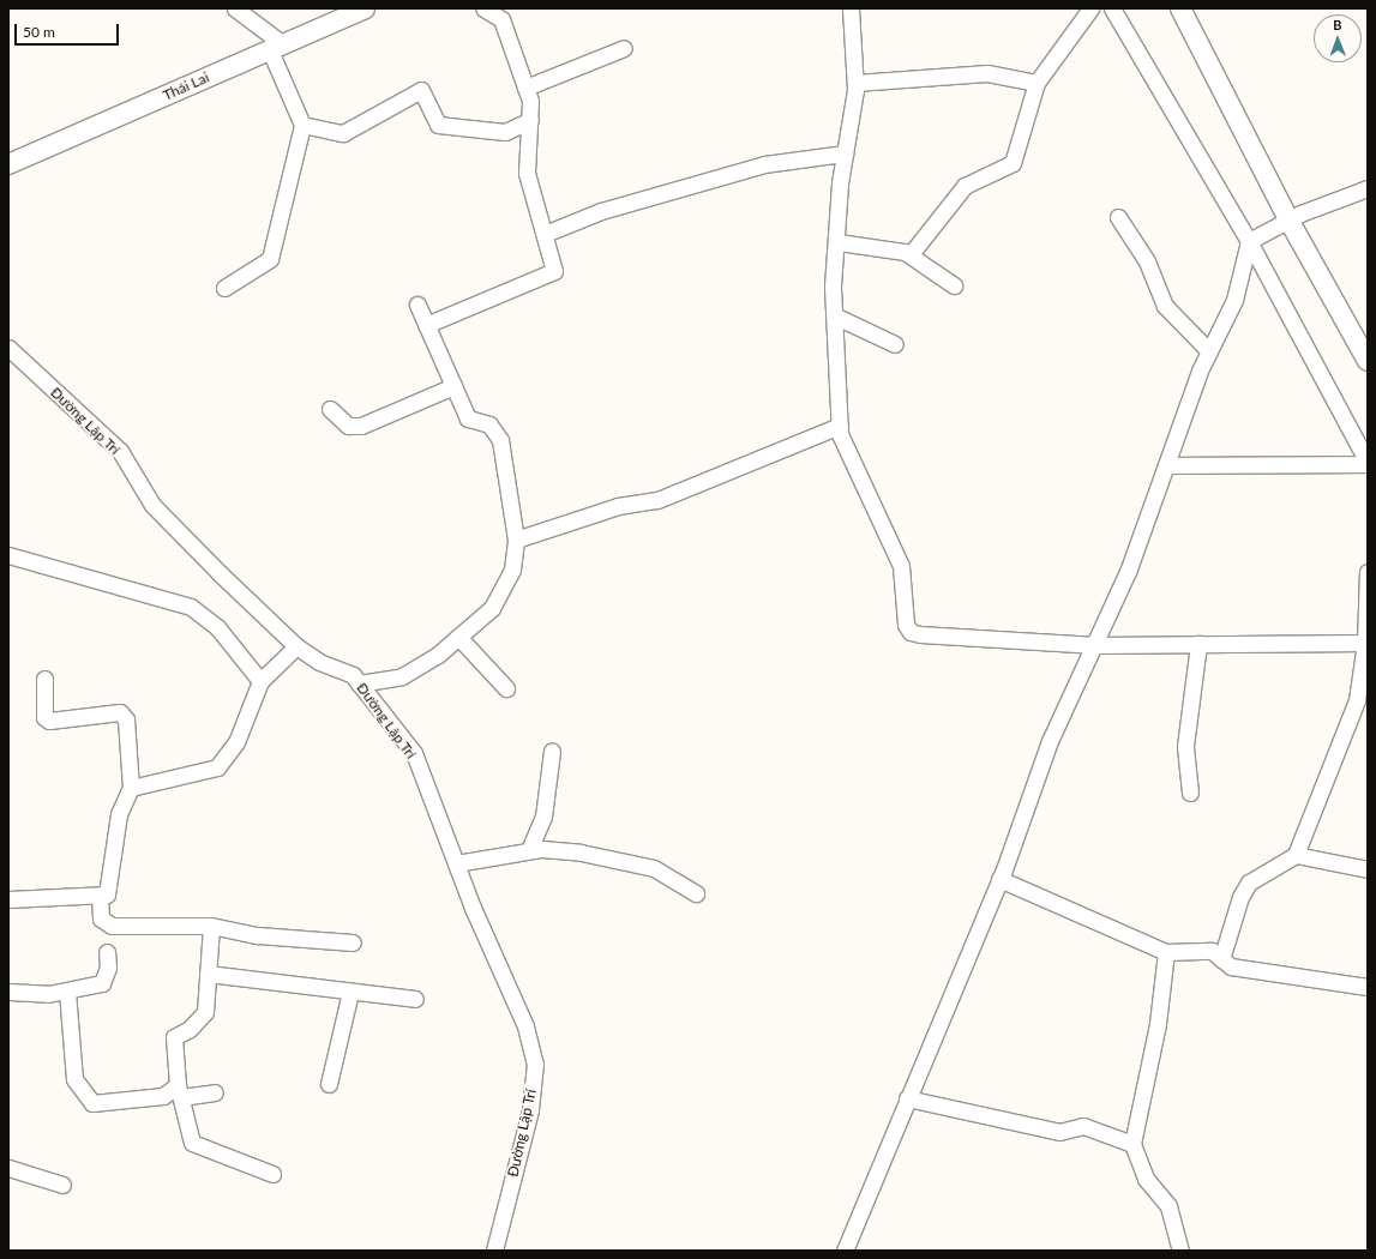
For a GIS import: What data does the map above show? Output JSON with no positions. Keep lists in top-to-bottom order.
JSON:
{
  "streets": {
    "street": ["Thái Lai", "Đường Lập Trí"]
  },
  "scale_bar": "50 m",
  "north": "top"
}
